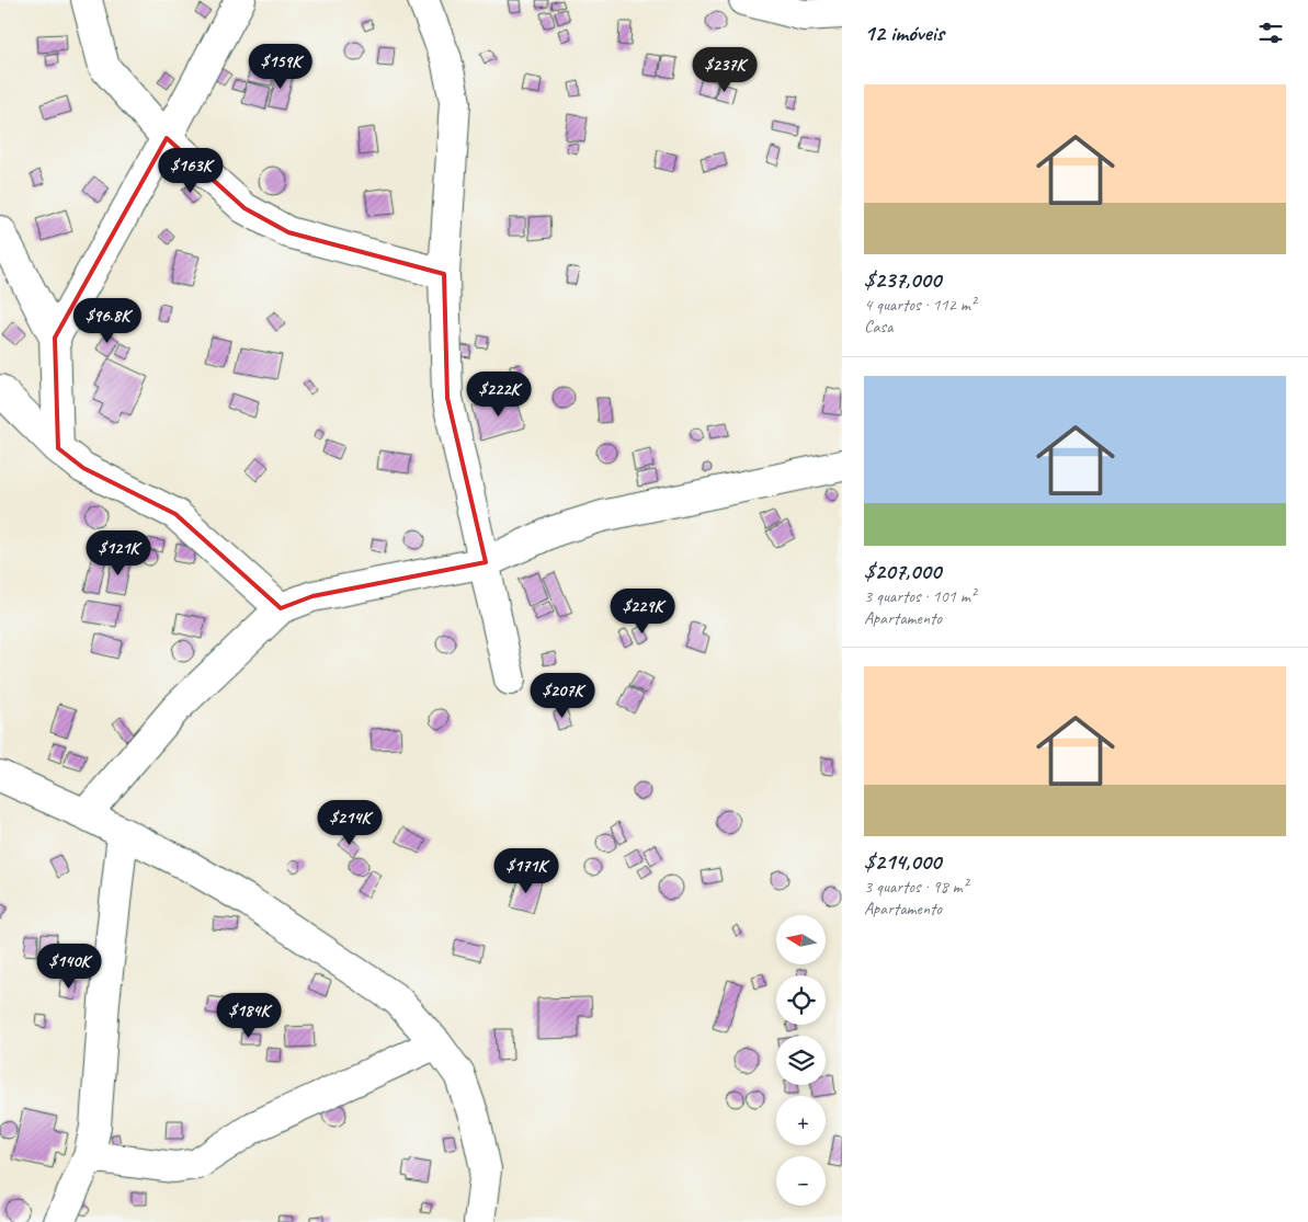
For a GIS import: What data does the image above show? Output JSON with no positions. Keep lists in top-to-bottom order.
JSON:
{
  "north": "left",
  "page": {
    "heading": "12 imóveis",
    "price": [
      "$159K",
      "$237K",
      "$163K",
      "$96.8K",
      "$222K",
      "$121K",
      "$229K",
      "$207K",
      "$214K",
      "$171K",
      "$140K",
      "$184K"
    ],
    "list": [
      {
        "name": "$237,000",
        "note": "4 quartos · 112 m² · Casa"
      },
      {
        "name": "$207,000",
        "note": "3 quartos · 101 m² · Apartamento"
      },
      {
        "name": "$214,000",
        "note": "3 quartos · 98 m² · Apartamento"
      }
    ],
    "map_buttons": ["+", "−"]
  }
}
